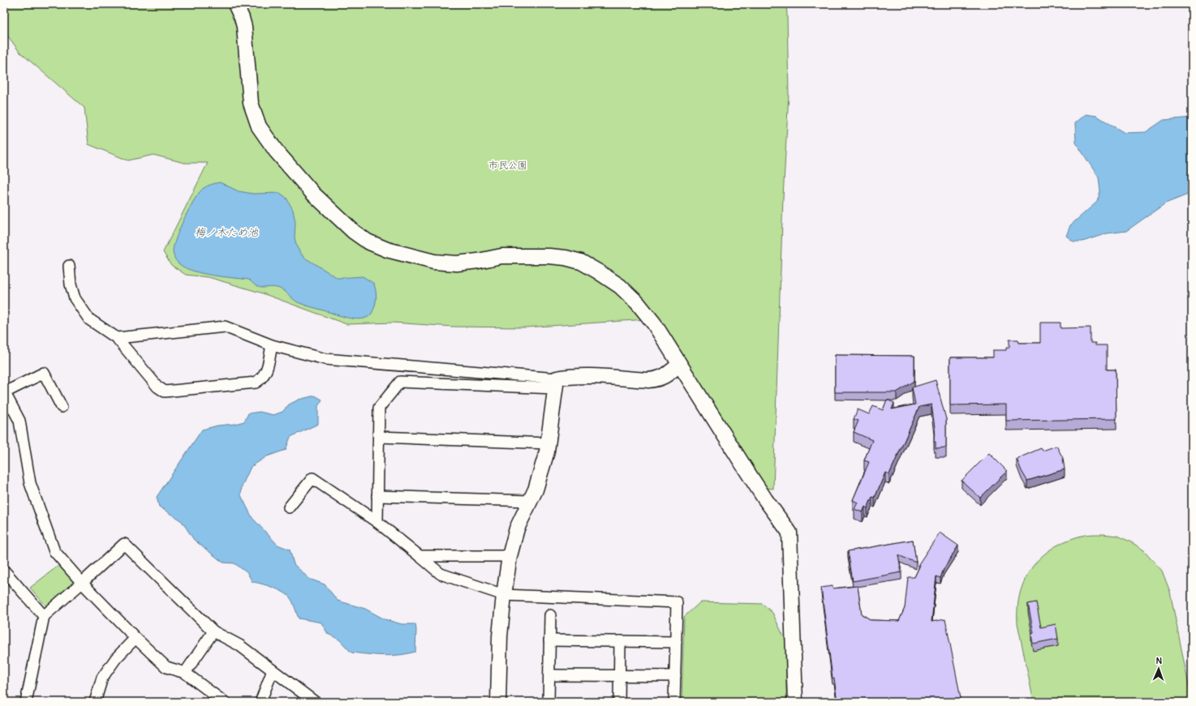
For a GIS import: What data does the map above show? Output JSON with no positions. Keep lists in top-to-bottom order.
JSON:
{
  "water": ["梅ノ木ため池"],
  "parks": ["市民公園"],
  "north": "top"
}
